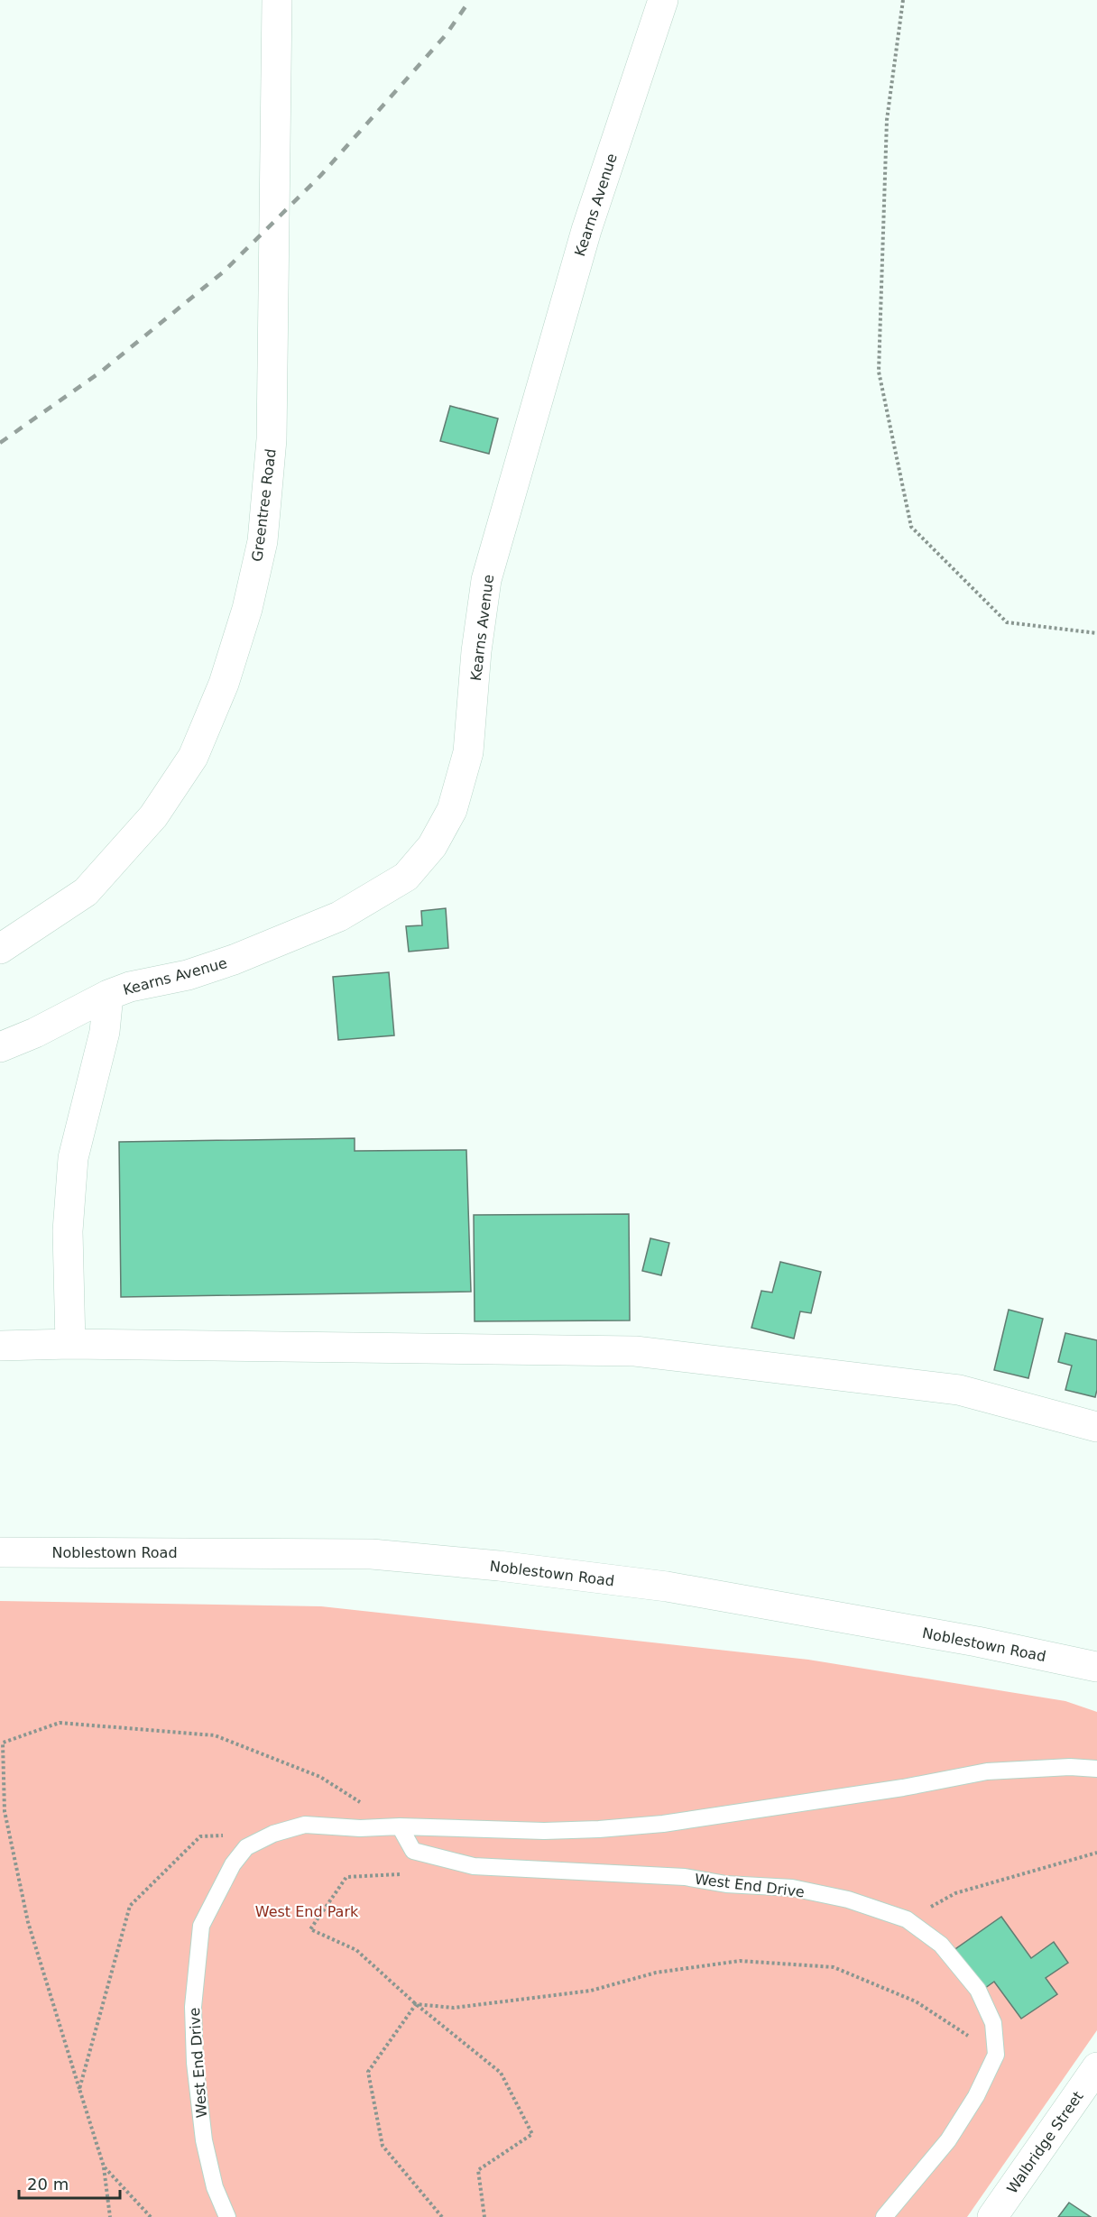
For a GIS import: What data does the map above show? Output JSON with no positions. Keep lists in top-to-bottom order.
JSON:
{
  "streets": {
    "street": [
      "Kearns Avenue",
      "Greentree Road",
      "Noblestown Road",
      "Walbridge Street"
    ],
    "lane": ["West End Drive"]
  },
  "parks": ["West End Park"],
  "scale_bar": "20 m"
}
